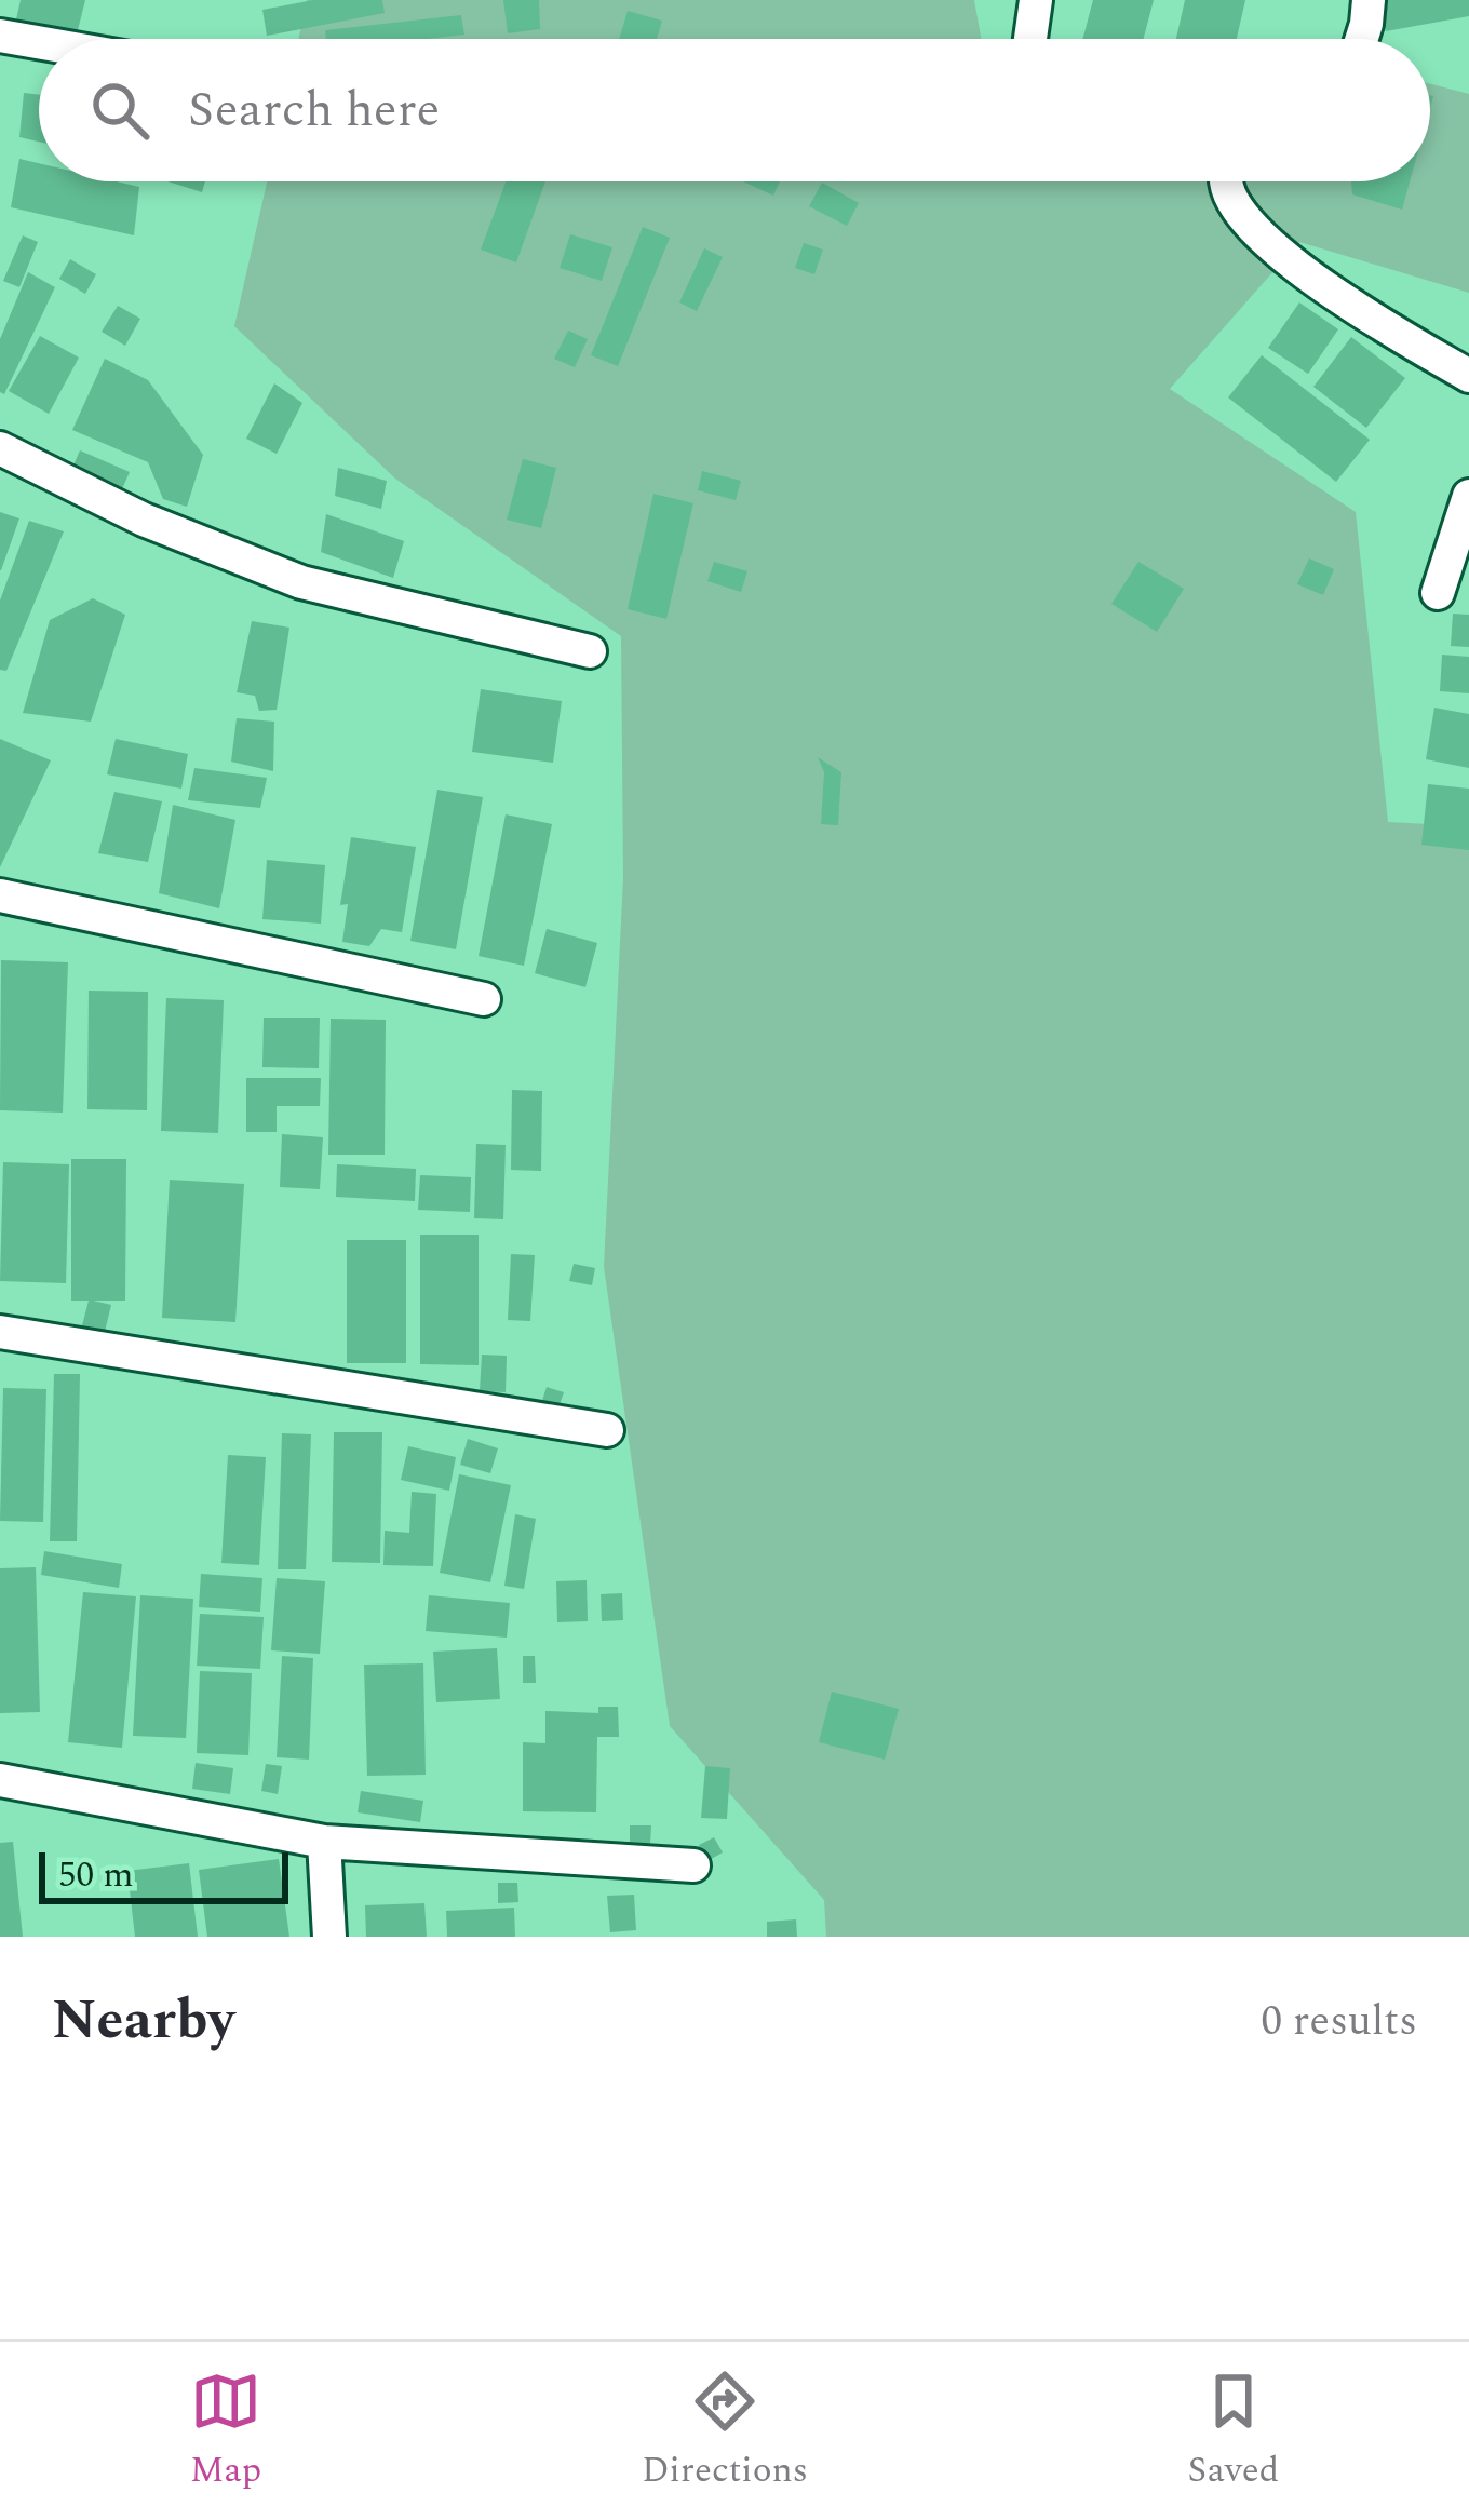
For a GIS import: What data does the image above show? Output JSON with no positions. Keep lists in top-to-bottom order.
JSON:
{
  "scale_bar": "50 m",
  "page": {
    "search": "Search here",
    "scale": "50 m",
    "heading": ["Nearby", "0 results"],
    "nav": ["Map", "Directions", "Saved"]
  }
}
